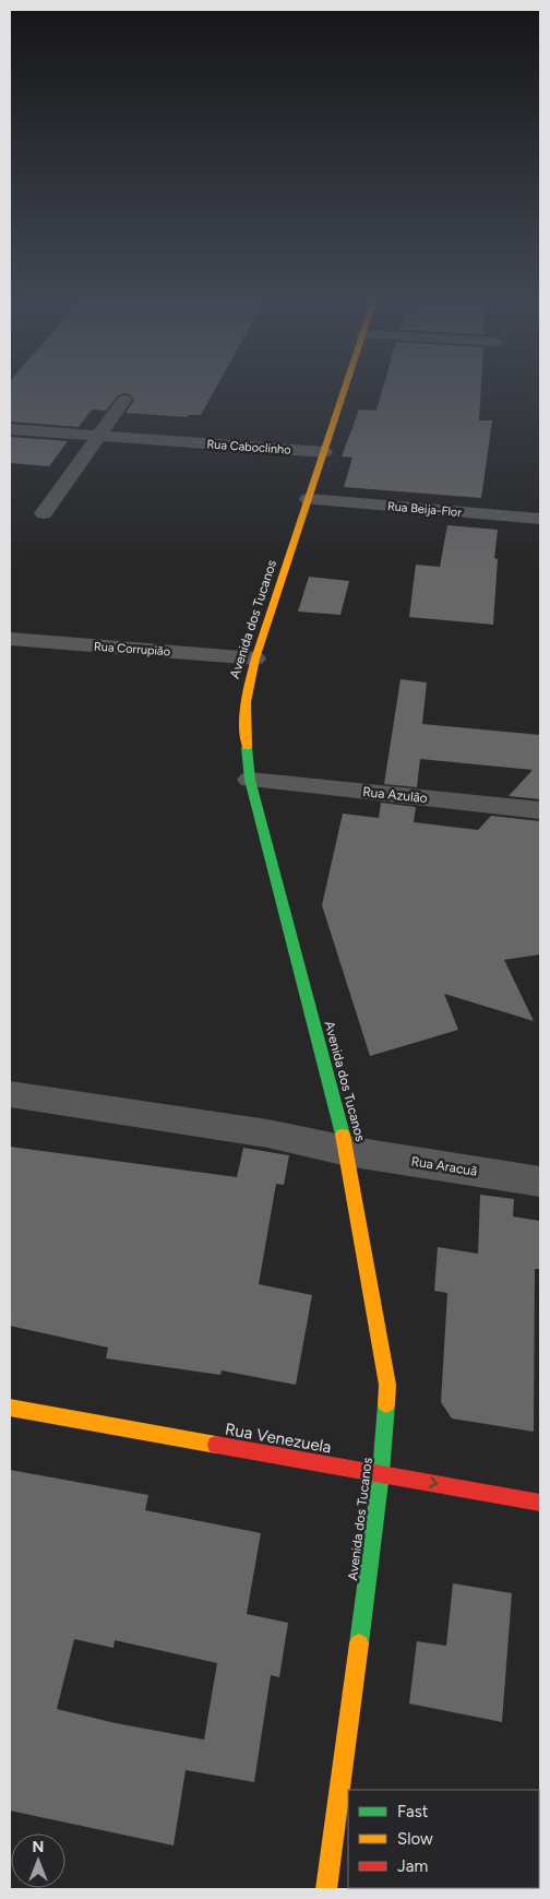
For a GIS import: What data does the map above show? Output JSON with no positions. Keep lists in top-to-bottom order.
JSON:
{
  "streets": {
    "street": [
      "Rua Caboclinho",
      "Rua Beija-Flor",
      "Avenida dos Tucanos",
      "Rua Corrupião",
      "Rua Azulão",
      "Rua Aracuã",
      "Rua Venezuela"
    ]
  },
  "crossings": [
    ["Rua Caboclinho", "Avenida dos Tucanos"],
    ["Rua Beija-Flor", "Avenida dos Tucanos"],
    ["Avenida dos Tucanos", "Rua Corrupião"],
    ["Avenida dos Tucanos", "Rua Azulão"],
    ["Avenida dos Tucanos", "Rua Aracuã"],
    ["Avenida dos Tucanos", "Rua Venezuela"]
  ],
  "legend": ["Fast", "Slow", "Jam"],
  "north": "top"
}
